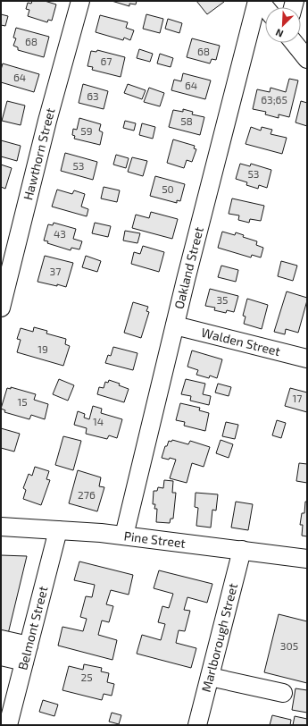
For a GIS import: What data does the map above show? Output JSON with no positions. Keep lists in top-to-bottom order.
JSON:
{
  "streets": {
    "street": [
      "Hawthorn Street",
      "Oakland Street",
      "Walden Street",
      "Pine Street",
      "Belmont Street",
      "Marlborough Street"
    ]
  },
  "crossings": [
    ["Oakland Street", "Walden Street"],
    ["Oakland Street", "Pine Street"],
    ["Pine Street", "Belmont Street"],
    ["Pine Street", "Marlborough Street"]
  ],
  "house_numbers": [
    "68",
    "68",
    "67",
    "64",
    "64",
    "63",
    "63;65",
    "58",
    "59",
    "53",
    "53",
    "50",
    "43",
    "37",
    "35",
    "19",
    "17",
    "15",
    "14",
    "276",
    "305",
    "25"
  ],
  "north": "bottom left"
}
